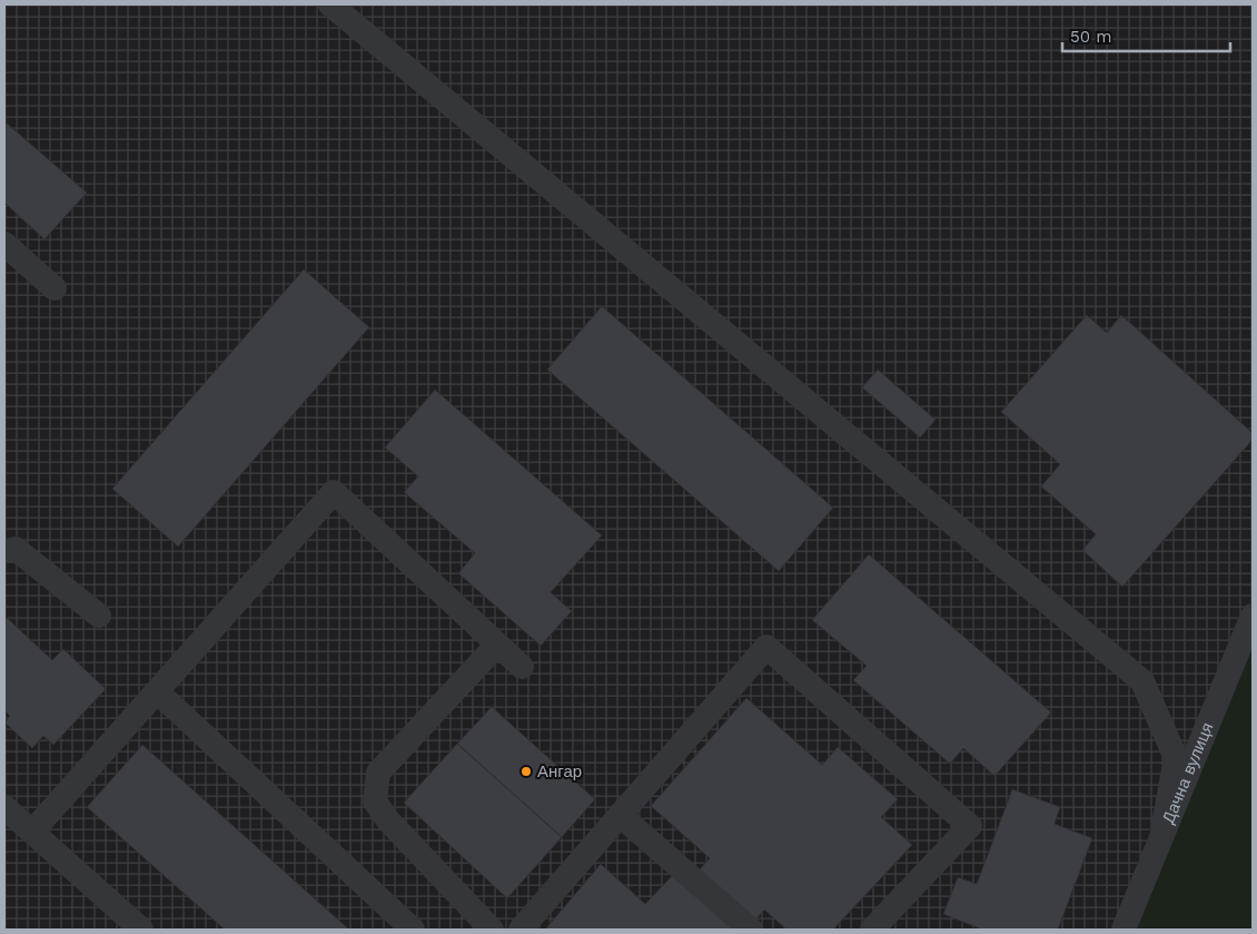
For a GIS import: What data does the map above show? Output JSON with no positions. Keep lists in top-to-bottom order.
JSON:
{
  "streets": {
    "street": ["Дачна вулиця"]
  },
  "places": ["Ангар"],
  "scale_bar": "50 m"
}
